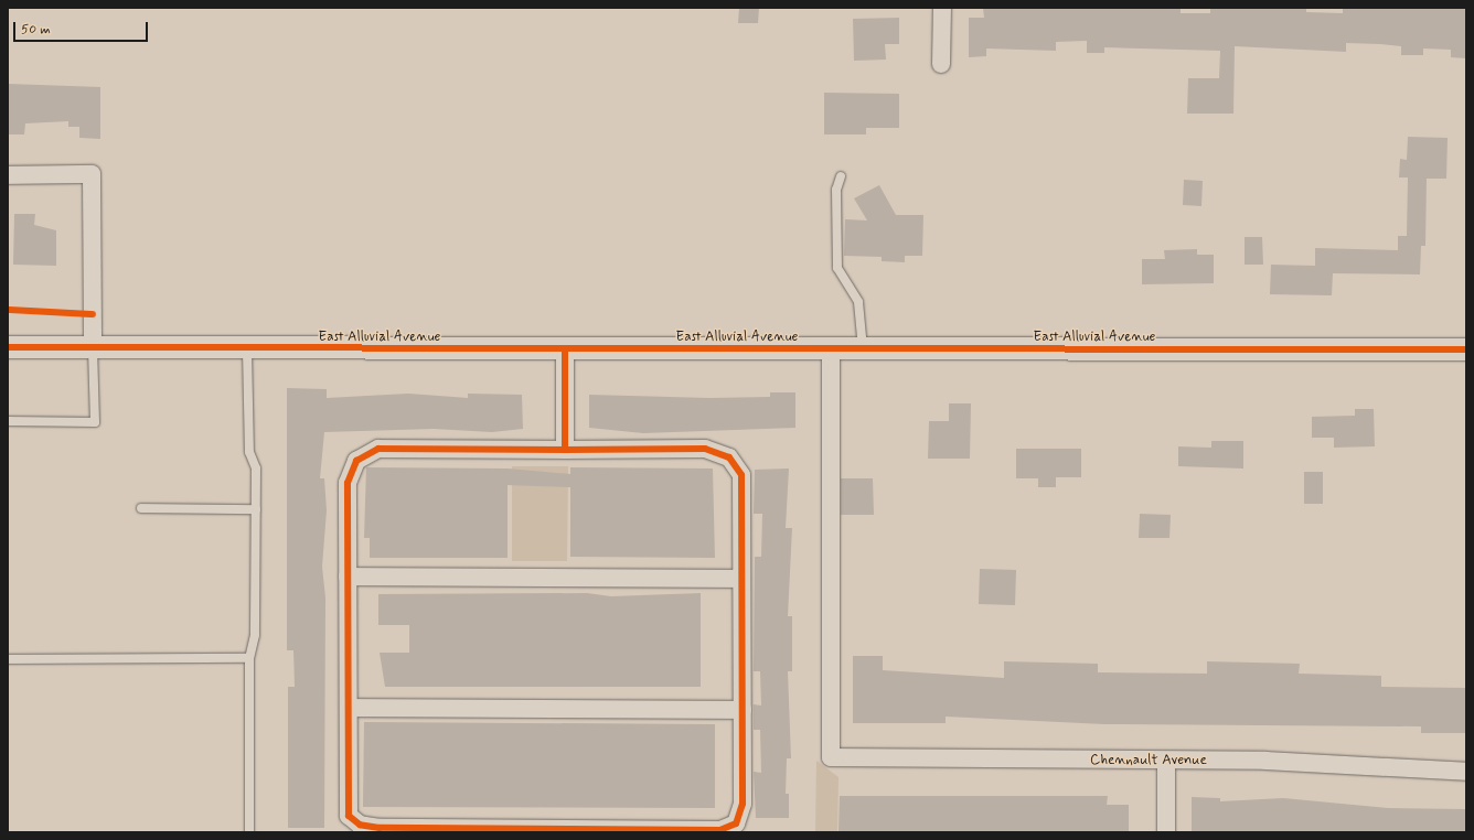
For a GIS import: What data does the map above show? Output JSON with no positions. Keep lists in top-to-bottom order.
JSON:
{
  "streets": {
    "street": ["East Alluvial Avenue", "Chennault Avenue"]
  },
  "crossings": [
    ["East Alluvial Avenue", "Chennault Avenue"]
  ],
  "scale_bar": "50 m"
}
